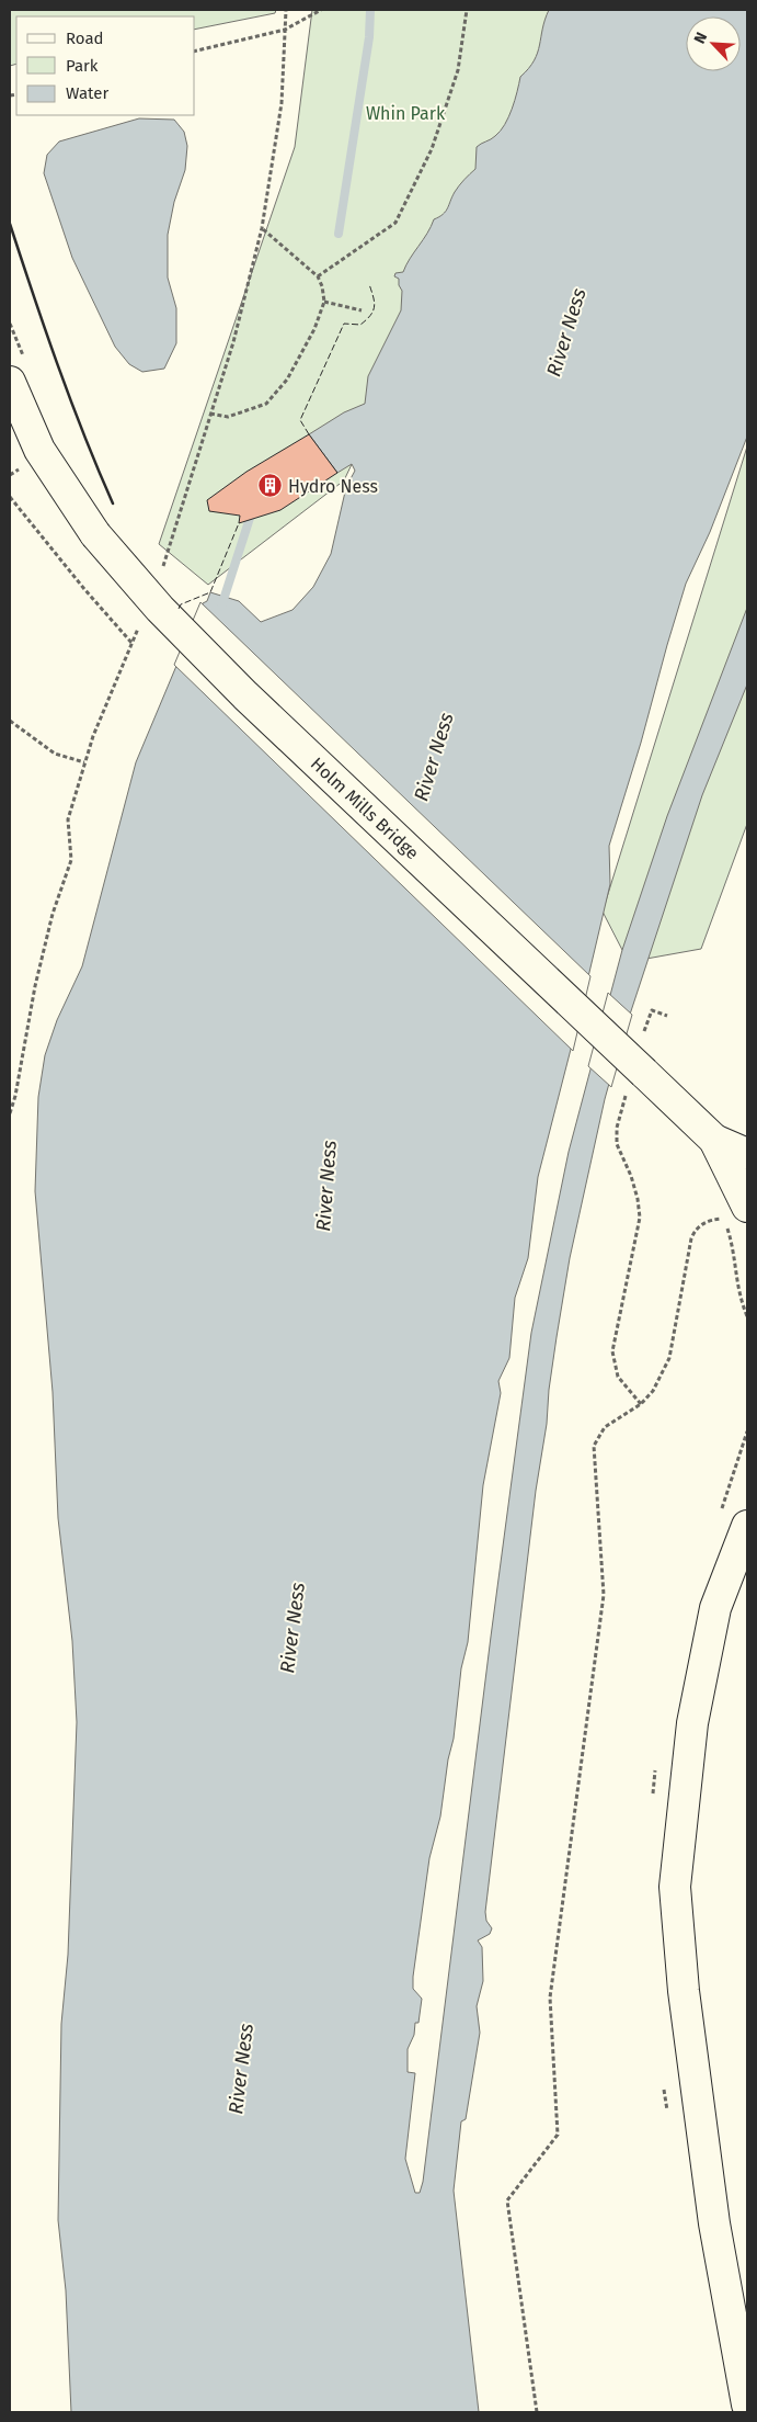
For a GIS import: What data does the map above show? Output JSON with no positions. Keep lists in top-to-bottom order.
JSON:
{
  "streets": {
    "main road": ["Holm Mills Bridge"]
  },
  "water": ["River Ness"],
  "parks": ["Whin Park"],
  "places": {
    "building": ["Hydro Ness"]
  },
  "legend": ["Road", "Park", "Water"],
  "north": "top left"
}
